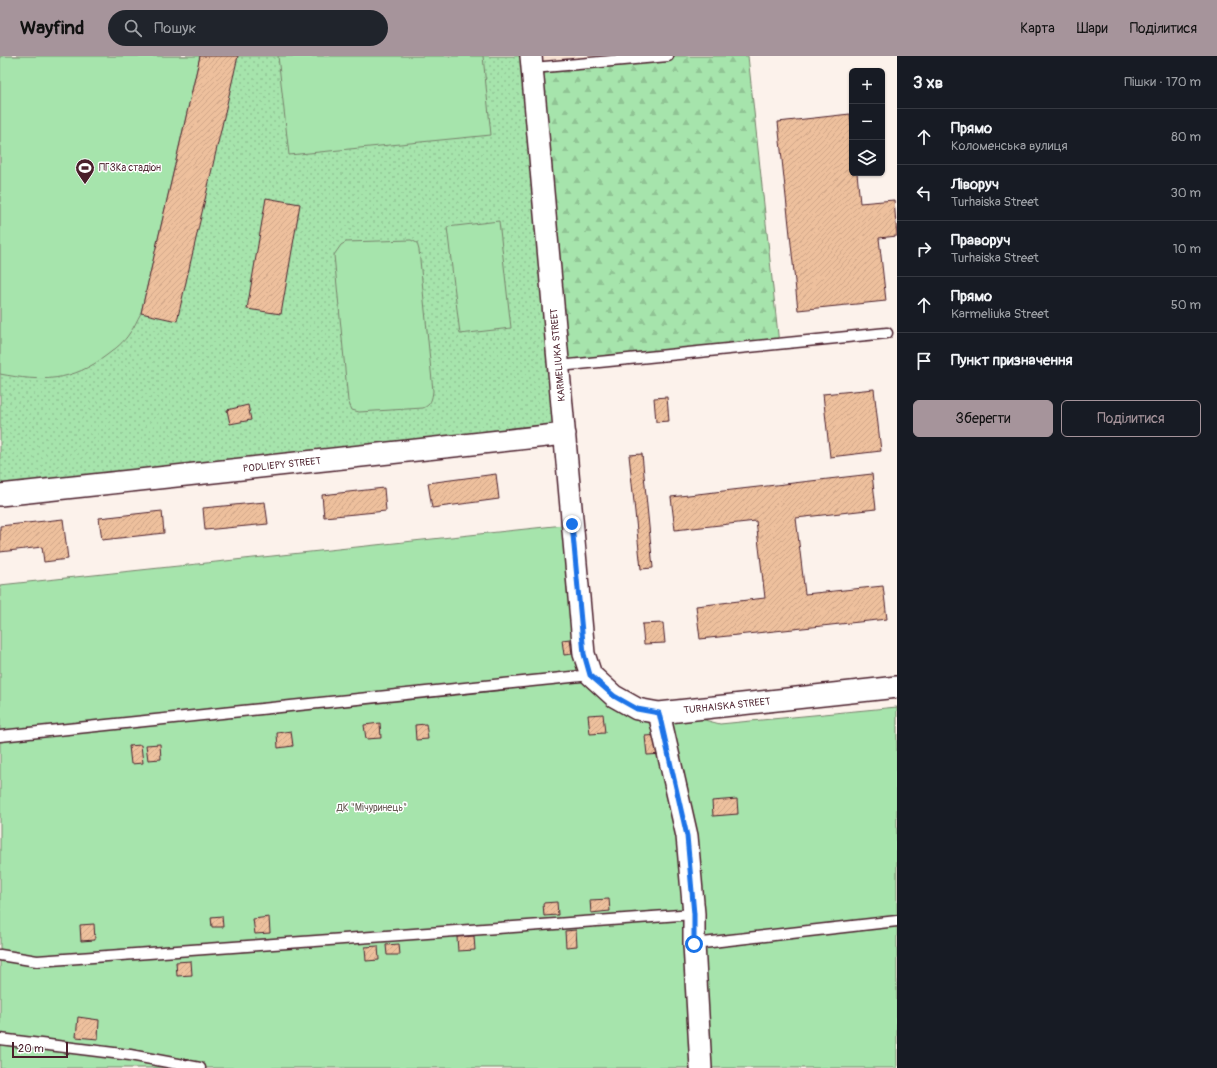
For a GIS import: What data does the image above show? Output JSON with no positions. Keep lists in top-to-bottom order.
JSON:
{
  "streets": {
    "street": ["KARMELIUKA STREET", "PODLIEPY STREET", "TURHAISKA STREET"]
  },
  "crossings": [
    ["KARMELIUKA STREET", "PODLIEPY STREET"],
    ["KARMELIUKA STREET", "TURHAISKA STREET"]
  ],
  "parks": ["ДК \"Мічуринець\""],
  "places": {
    "sports": ["ПГЗКа стадіон"]
  },
  "scale_bar": "20 m",
  "page": {
    "header": "Wayfind",
    "search": "Пошук",
    "nav": ["Карта", "Шари", "Поділитися"],
    "heading": ["3 хв", "Пішки · 170 m"],
    "map_buttons": ["+", "−"],
    "list": [
      ["Прямо", "Коломенська вулиця", "80 m"],
      ["Ліворуч", "Turhaiska Street", "30 m"],
      ["Праворуч", "Turhaiska Street", "10 m"],
      ["Прямо", "Karmeliuka Street", "50 m"],
      "Пункт призначення"
    ],
    "buttons": ["Зберегти", "Поділитися"],
    "scale": "20 m"
  }
}
